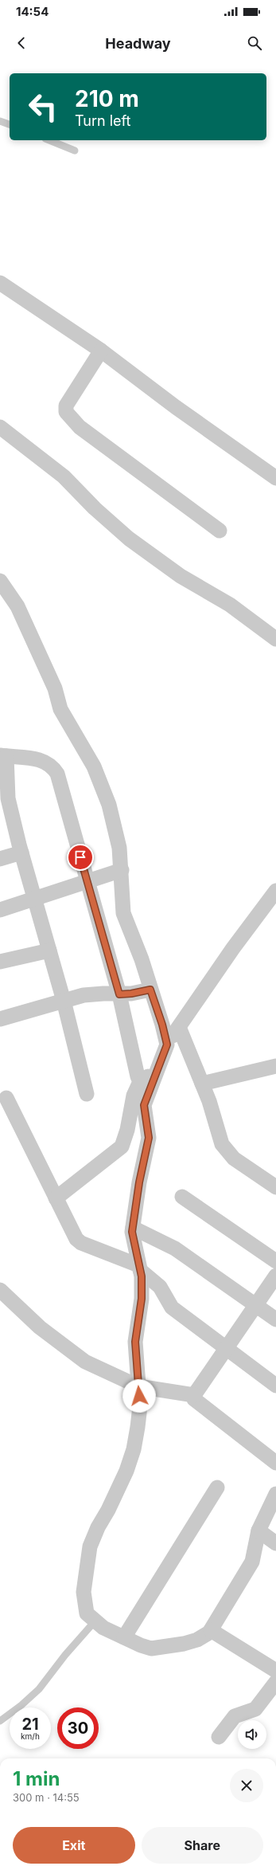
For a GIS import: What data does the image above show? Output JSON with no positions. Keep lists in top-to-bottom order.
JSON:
{
  "page": {
    "status": "14:54",
    "header": "Headway",
    "turn": ["210 m", "Turn left"],
    "speed": "21 km/h",
    "limit": "30",
    "heading": ["1 min", "300 m · 14:55"],
    "buttons": ["Exit", "Share"]
  }
}
